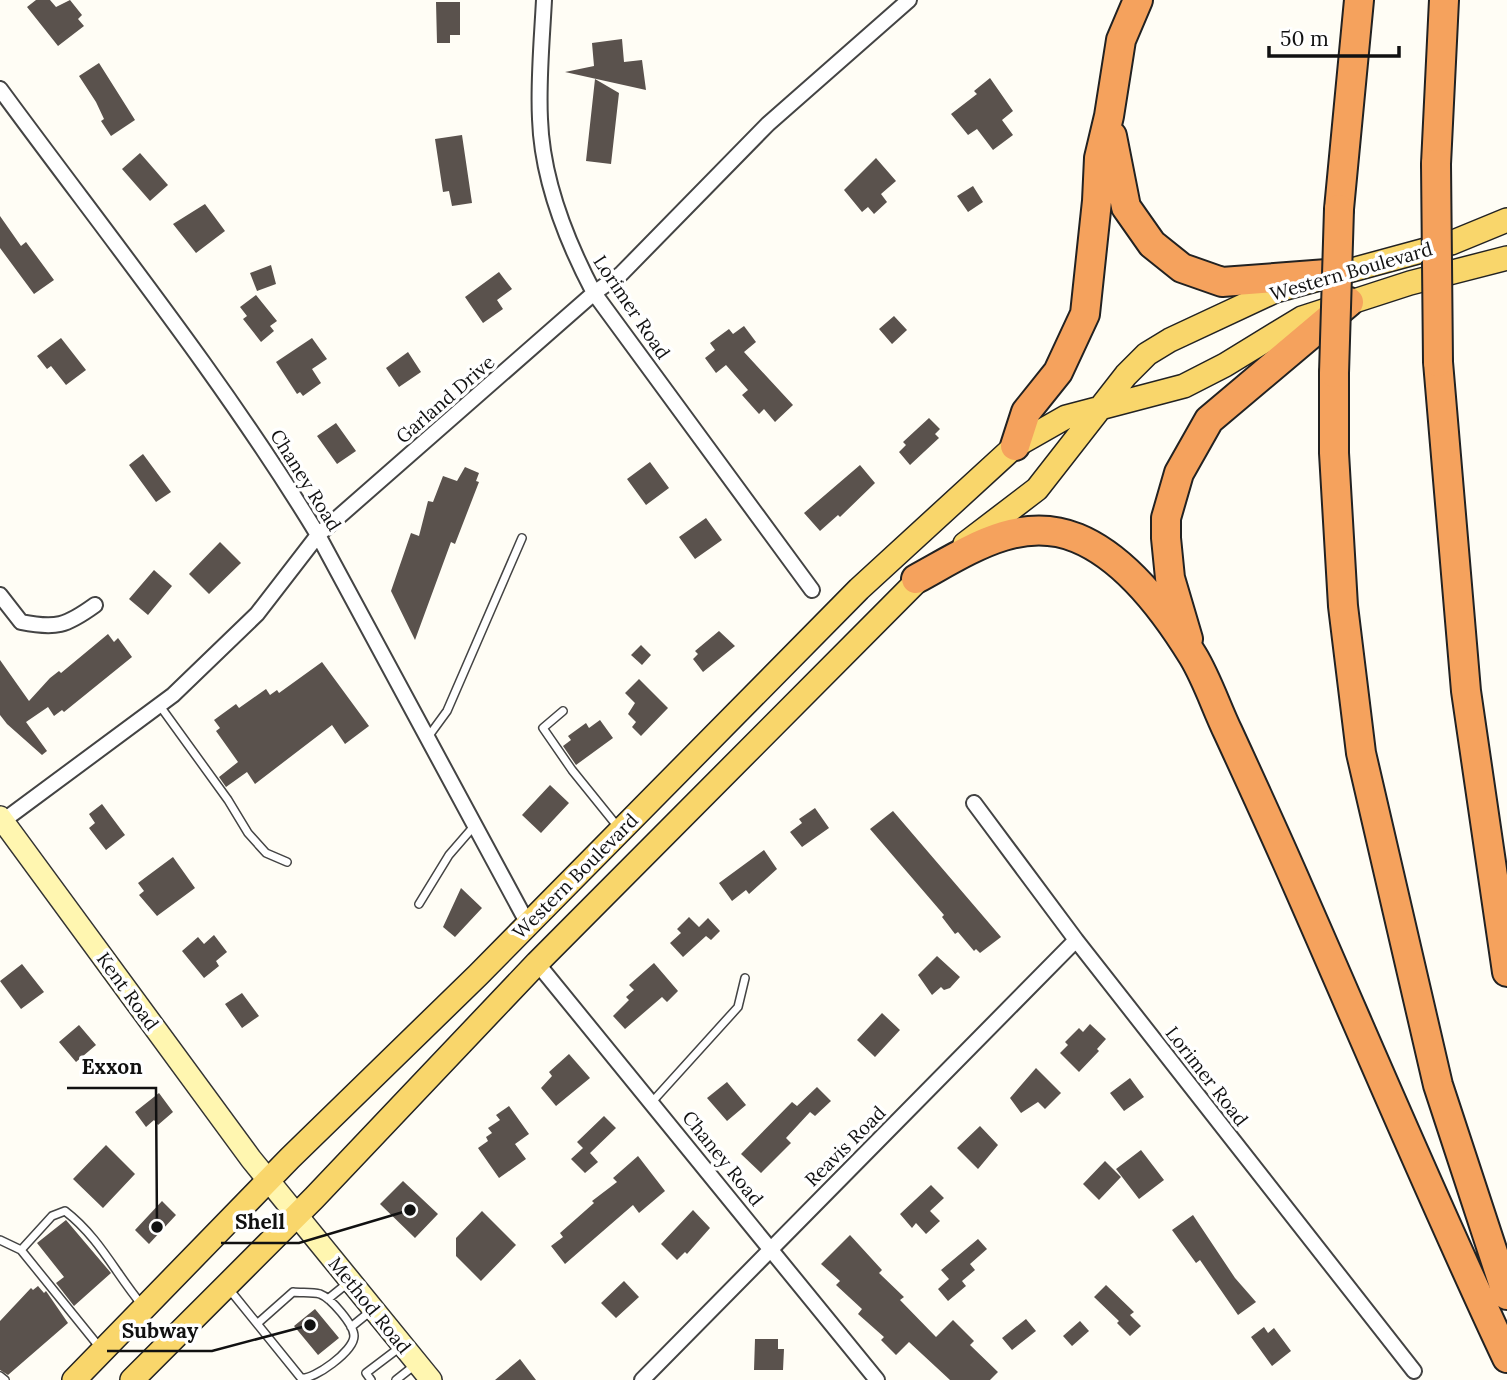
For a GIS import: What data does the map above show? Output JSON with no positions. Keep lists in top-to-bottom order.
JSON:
{
  "streets": {
    "main road": ["Western Boulevard"],
    "street": [
      "Lorimer Road",
      "Garland Drive",
      "Chaney Road",
      "Kent Road",
      "Reavis Road",
      "Method Road"
    ]
  },
  "crossings": [
    ["Western Boulevard", "Chaney Road"],
    ["Western Boulevard", "Kent Road"],
    ["Western Boulevard", "Method Road"],
    ["Lorimer Road", "Garland Drive"],
    ["Lorimer Road", "Reavis Road"],
    ["Garland Drive", "Chaney Road"],
    ["Garland Drive", "Kent Road"],
    ["Chaney Road", "Reavis Road"],
    ["Kent Road", "Method Road"]
  ],
  "places": ["Shell", "Exxon", "Subway"],
  "scale_bar": "50 m"
}
